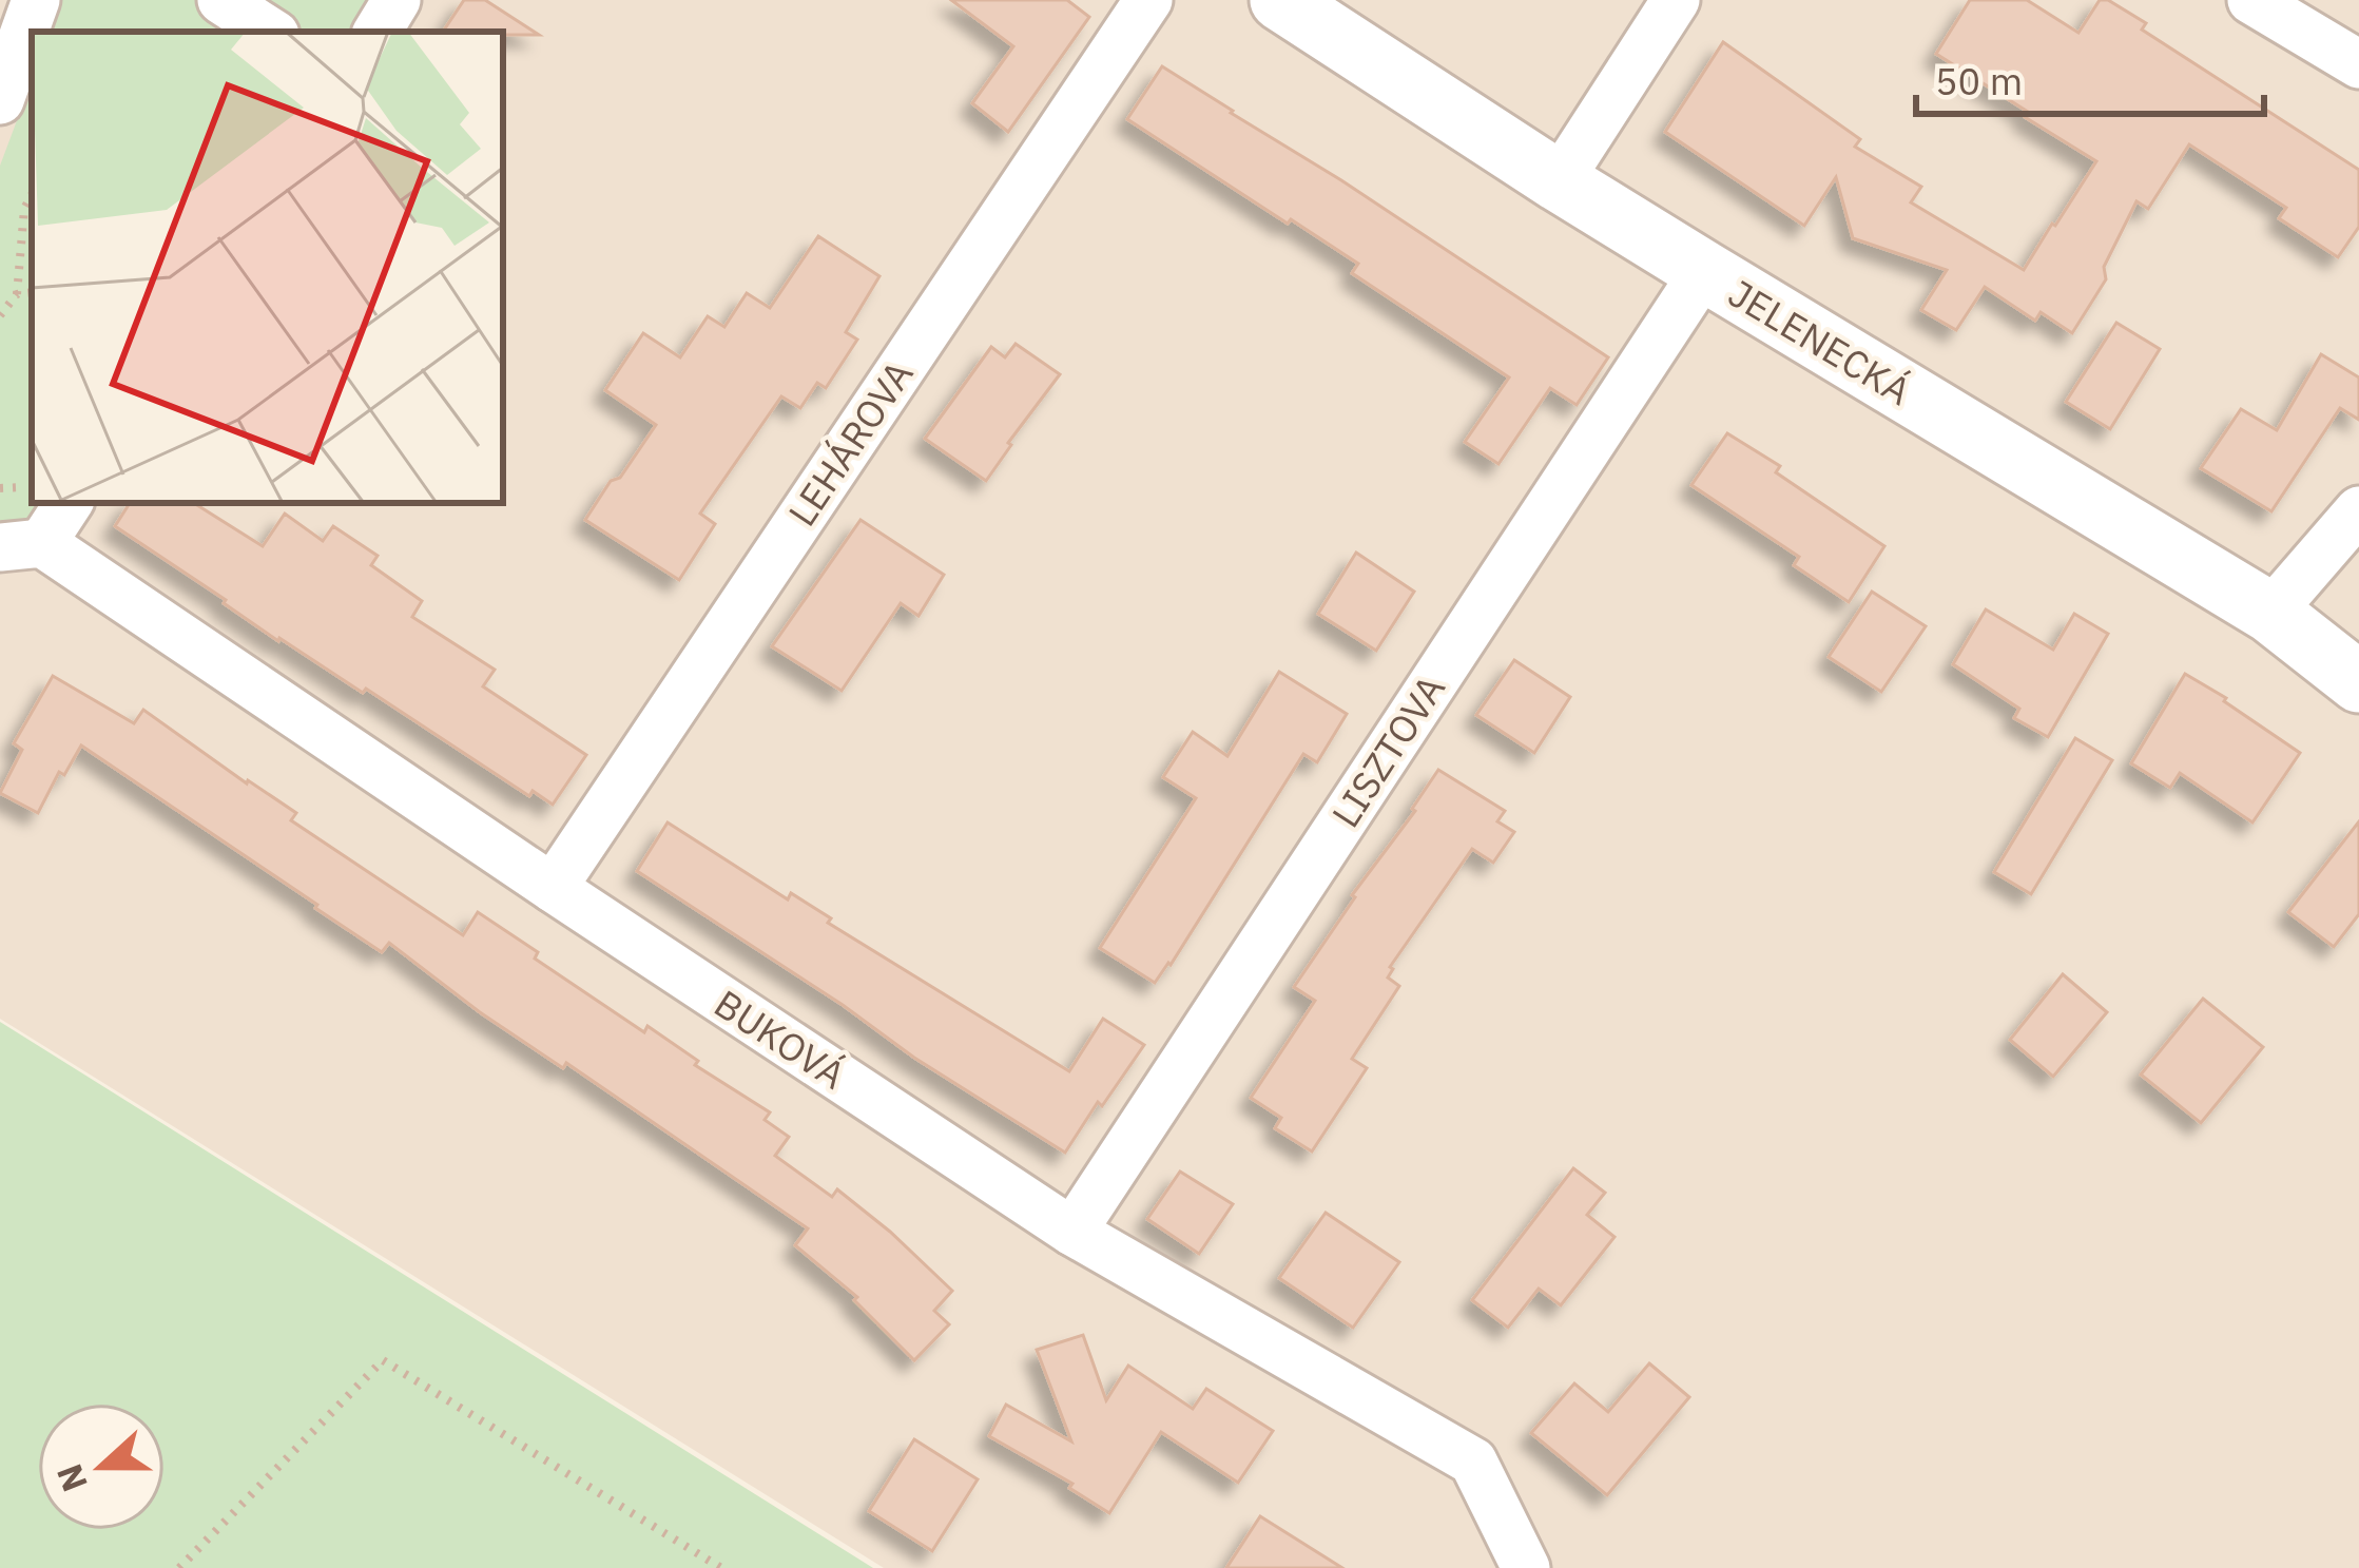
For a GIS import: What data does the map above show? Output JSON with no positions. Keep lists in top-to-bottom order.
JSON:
{
  "streets": {
    "street": [
      "JELENECKÁ",
      "LEHÁROVA",
      "LISZTOVA",
      "BUKOVÁ"
    ]
  },
  "crossings": [
    ["JELENECKÁ", "LISZTOVA"],
    ["LEHÁROVA", "BUKOVÁ"],
    ["LISZTOVA", "BUKOVÁ"]
  ],
  "scale_bar": "50 m",
  "north": "left"
}
